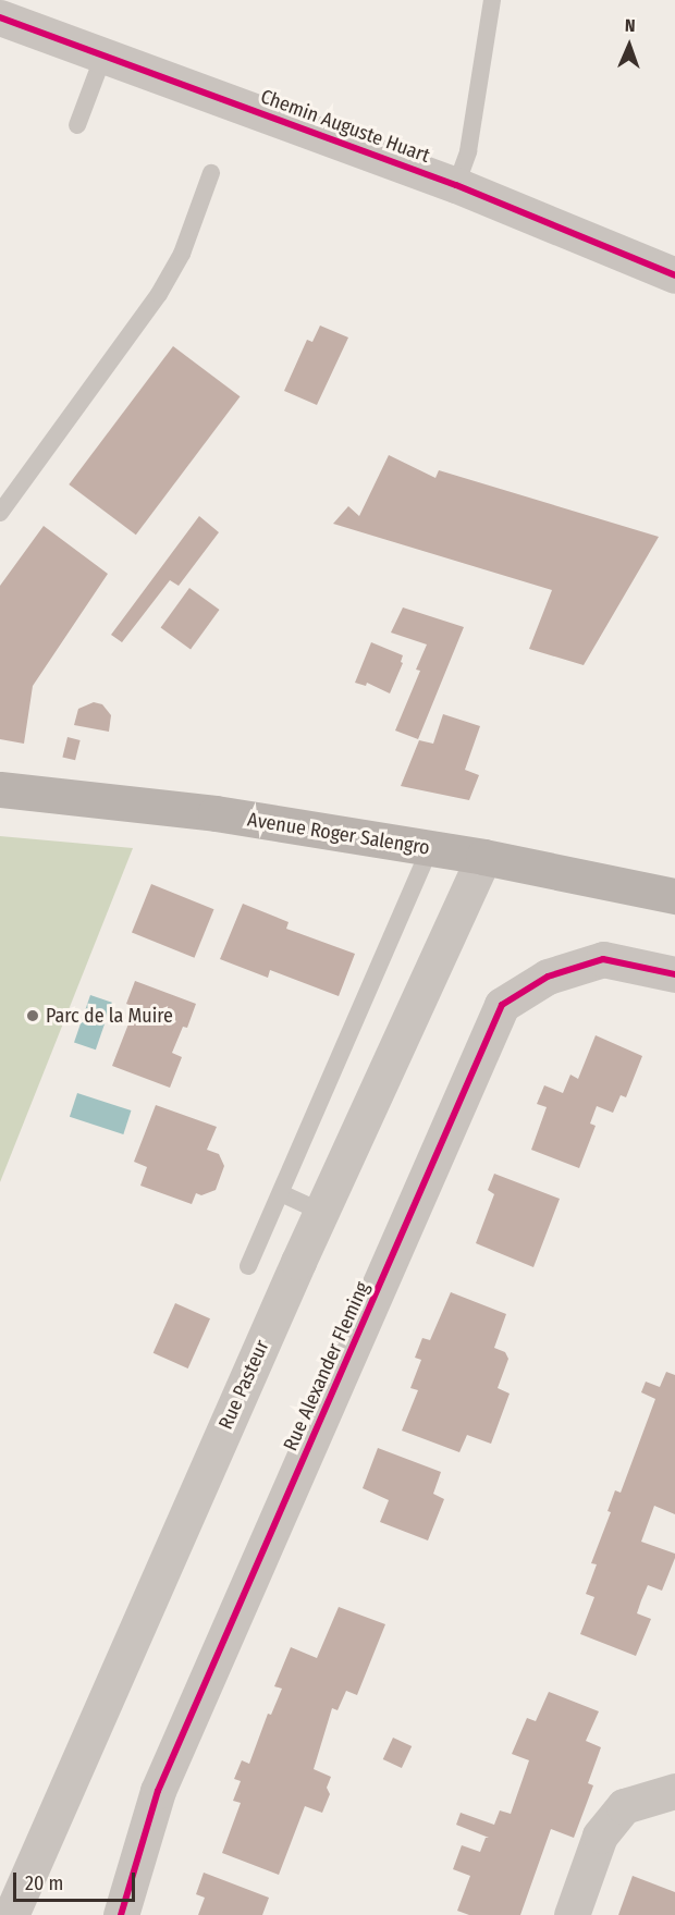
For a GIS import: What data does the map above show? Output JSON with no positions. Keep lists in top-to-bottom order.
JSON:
{
  "streets": {
    "street": [
      "Chemin Auguste Huart",
      "Avenue Roger Salengro",
      "Rue Alexander Fleming",
      "Rue Pasteur"
    ]
  },
  "crossings": [
    ["Avenue Roger Salengro", "Rue Pasteur"]
  ],
  "places": ["Parc de la Muire"],
  "scale_bar": "20 m",
  "north": "top"
}
